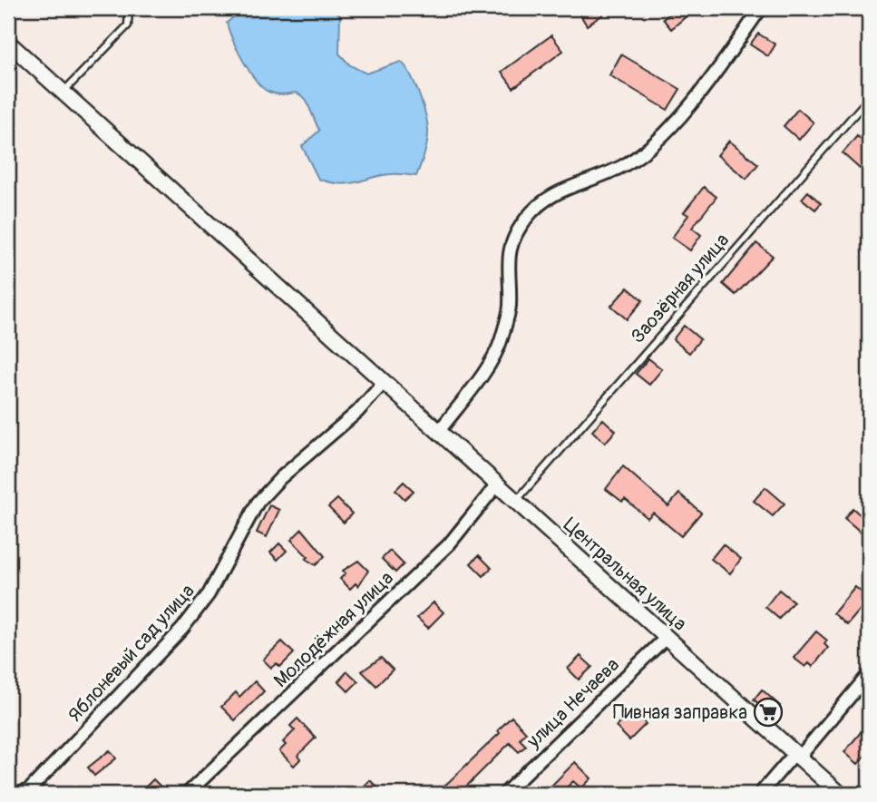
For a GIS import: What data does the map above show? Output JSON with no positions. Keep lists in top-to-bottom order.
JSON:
{
  "streets": {
    "street": [
      "Центральная улица",
      "Молодёжная улица",
      "Яблоневый сад улица",
      "улица Нечаева"
    ],
    "lane": ["Заозёрная улица"]
  },
  "crossings": [
    ["Заозёрная улица", "Центральная улица"],
    ["Центральная улица", "Молодёжная улица"],
    ["Центральная улица", "Яблоневый сад улица"],
    ["Центральная улица", "улица Нечаева"]
  ],
  "places": {
    "supermarket": ["Пивная заправка"]
  }
}
